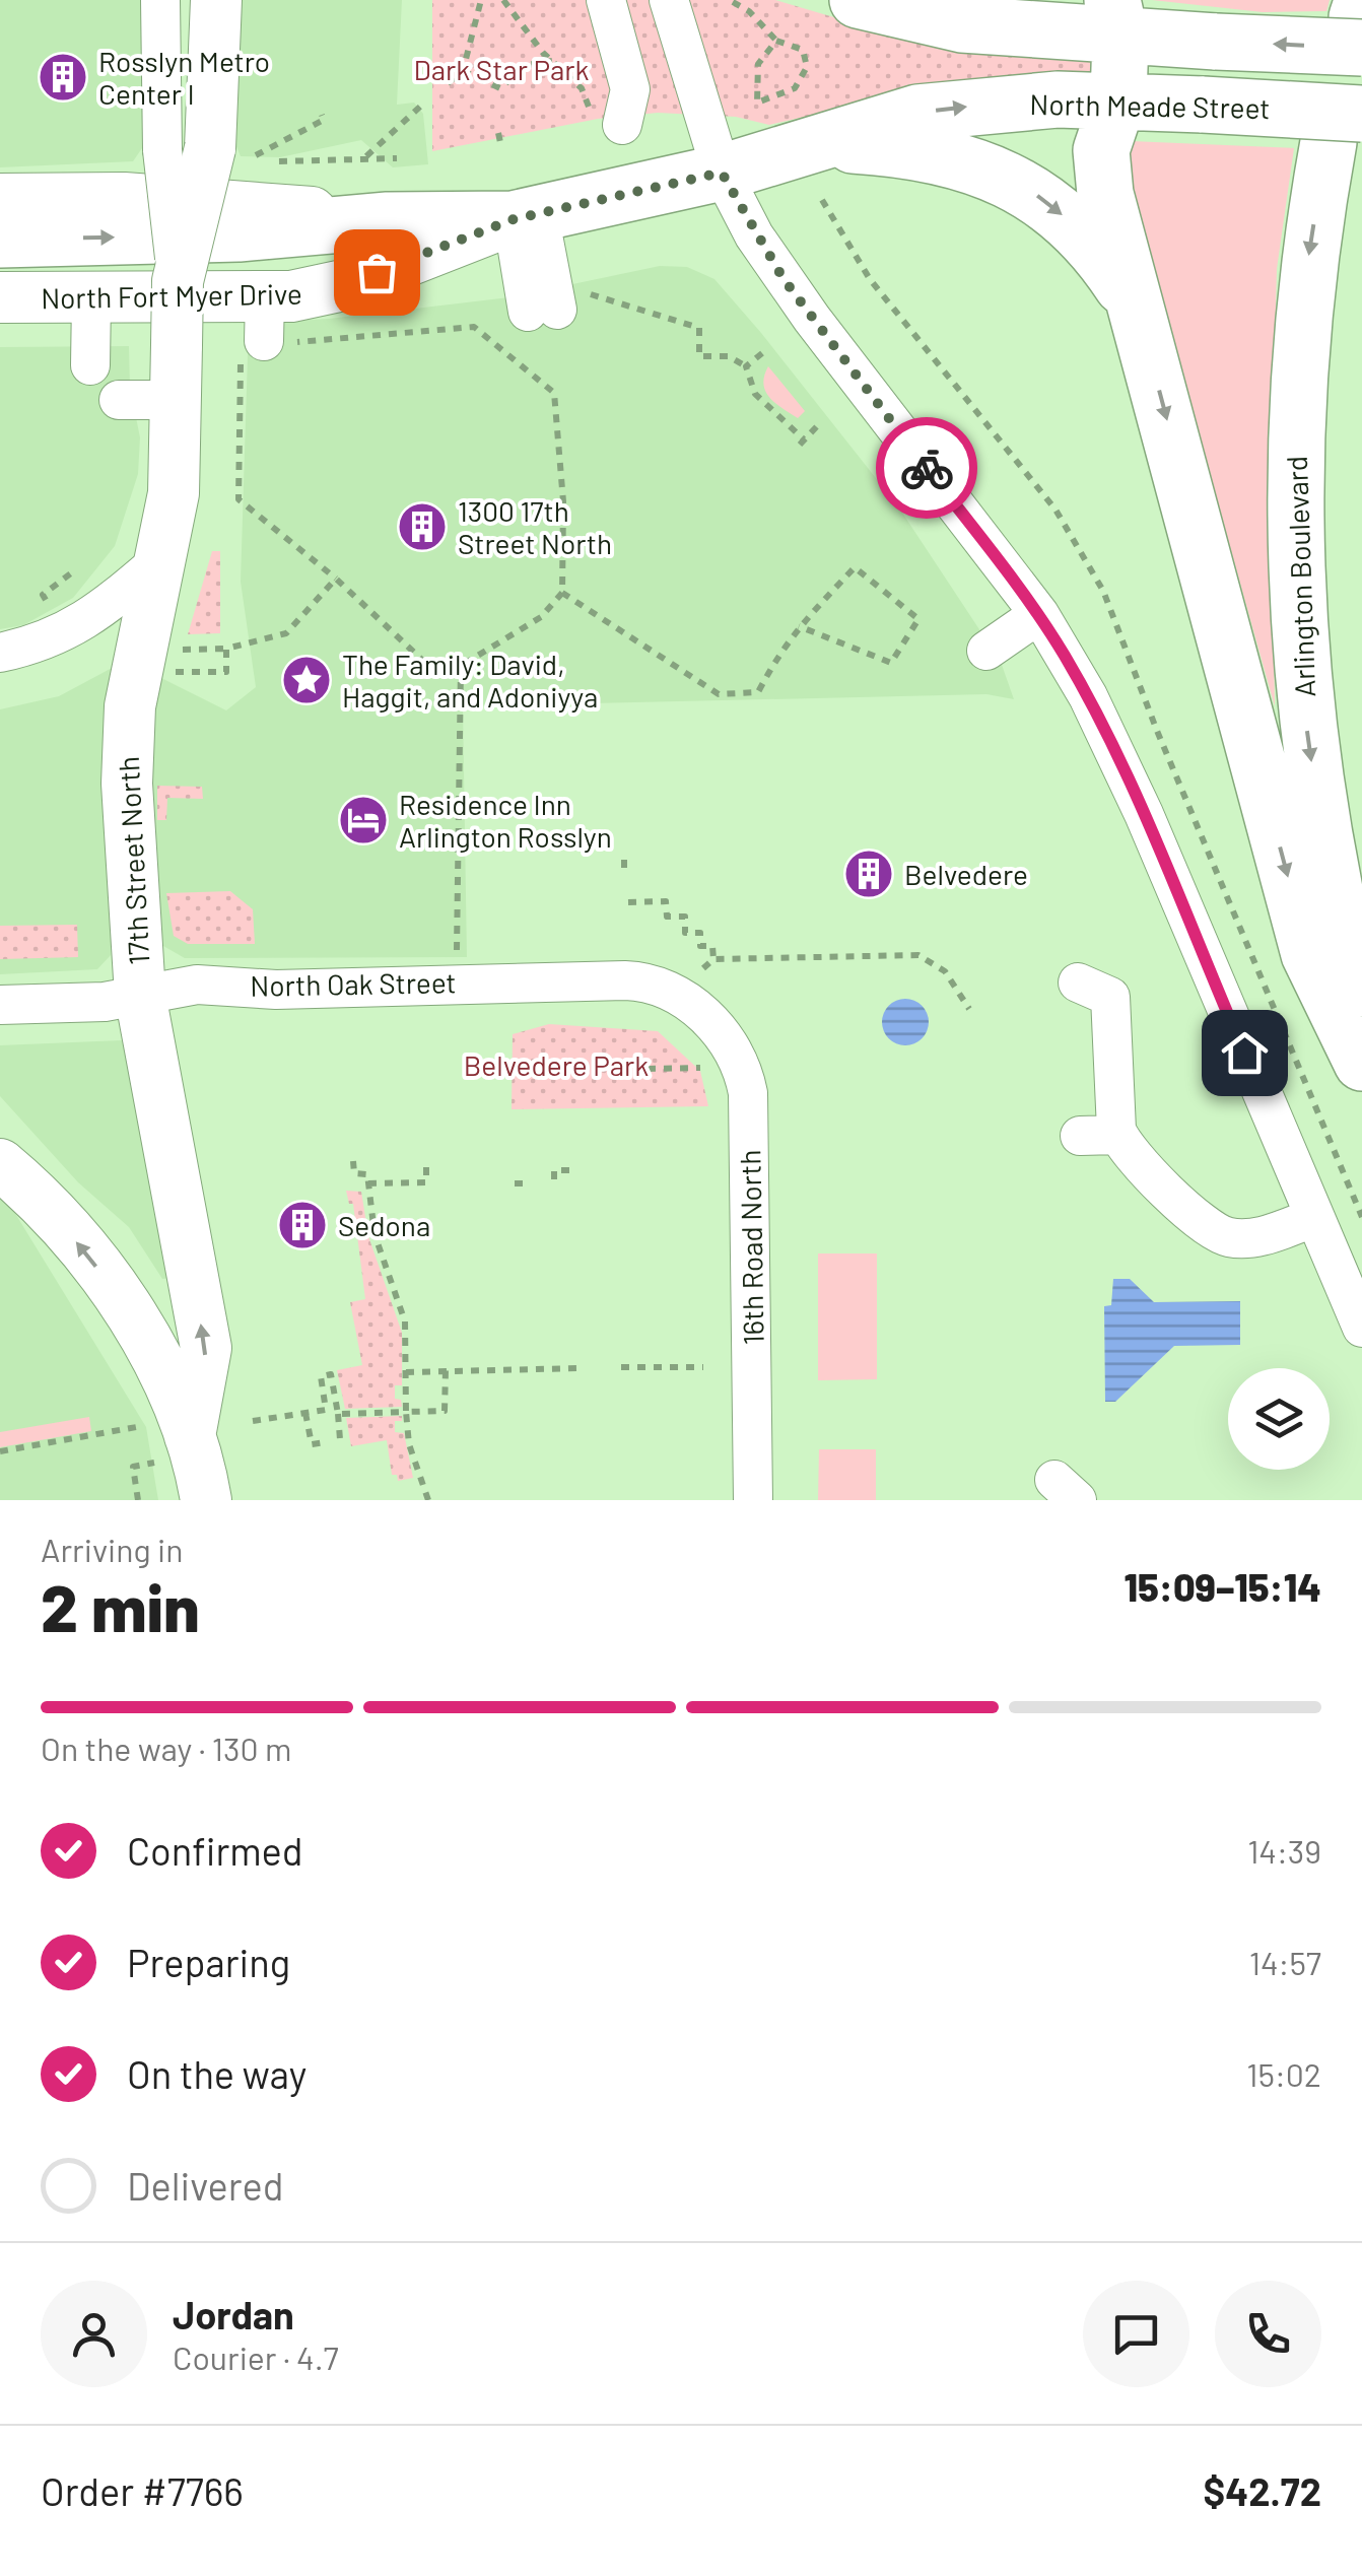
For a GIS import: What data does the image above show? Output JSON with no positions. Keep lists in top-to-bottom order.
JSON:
{
  "streets": {
    "highway": ["North Meade Street", "North Fort Myer Drive", "Arlington Boulevard"],
    "main road": ["17th Street North"],
    "street": ["North Oak Street", "16th Road North"]
  },
  "crossings": [
    ["North Meade Street", "North Fort Myer Drive"],
    ["North Meade Street", "Arlington Boulevard"],
    ["17th Street North", "North Oak Street"],
    ["North Oak Street", "16th Road North"]
  ],
  "parks": ["Dark Star Park", "Belvedere Park"],
  "places": {
    "building": [
      "Rosslyn Metro Center I",
      "1300 17th Street North",
      "Belvedere",
      "Sedona"
    ],
    "place": ["The Family: David, Haggit, and Adoniyya"],
    "hotel": ["Residence Inn Arlington Rosslyn"]
  },
  "page": {
    "heading": ["2 min", "Arriving in", "15:09–15:14"],
    "panel": [
      "Jordan",
      "Courier · 4.7",
      "Order #7766",
      "$42.72"
    ],
    "bar": "On the way · 130 m",
    "list": [
      ["Confirmed", "14:39"],
      ["Preparing", "14:57"],
      ["On the way", "15:02"],
      "Delivered"
    ]
  }
}
